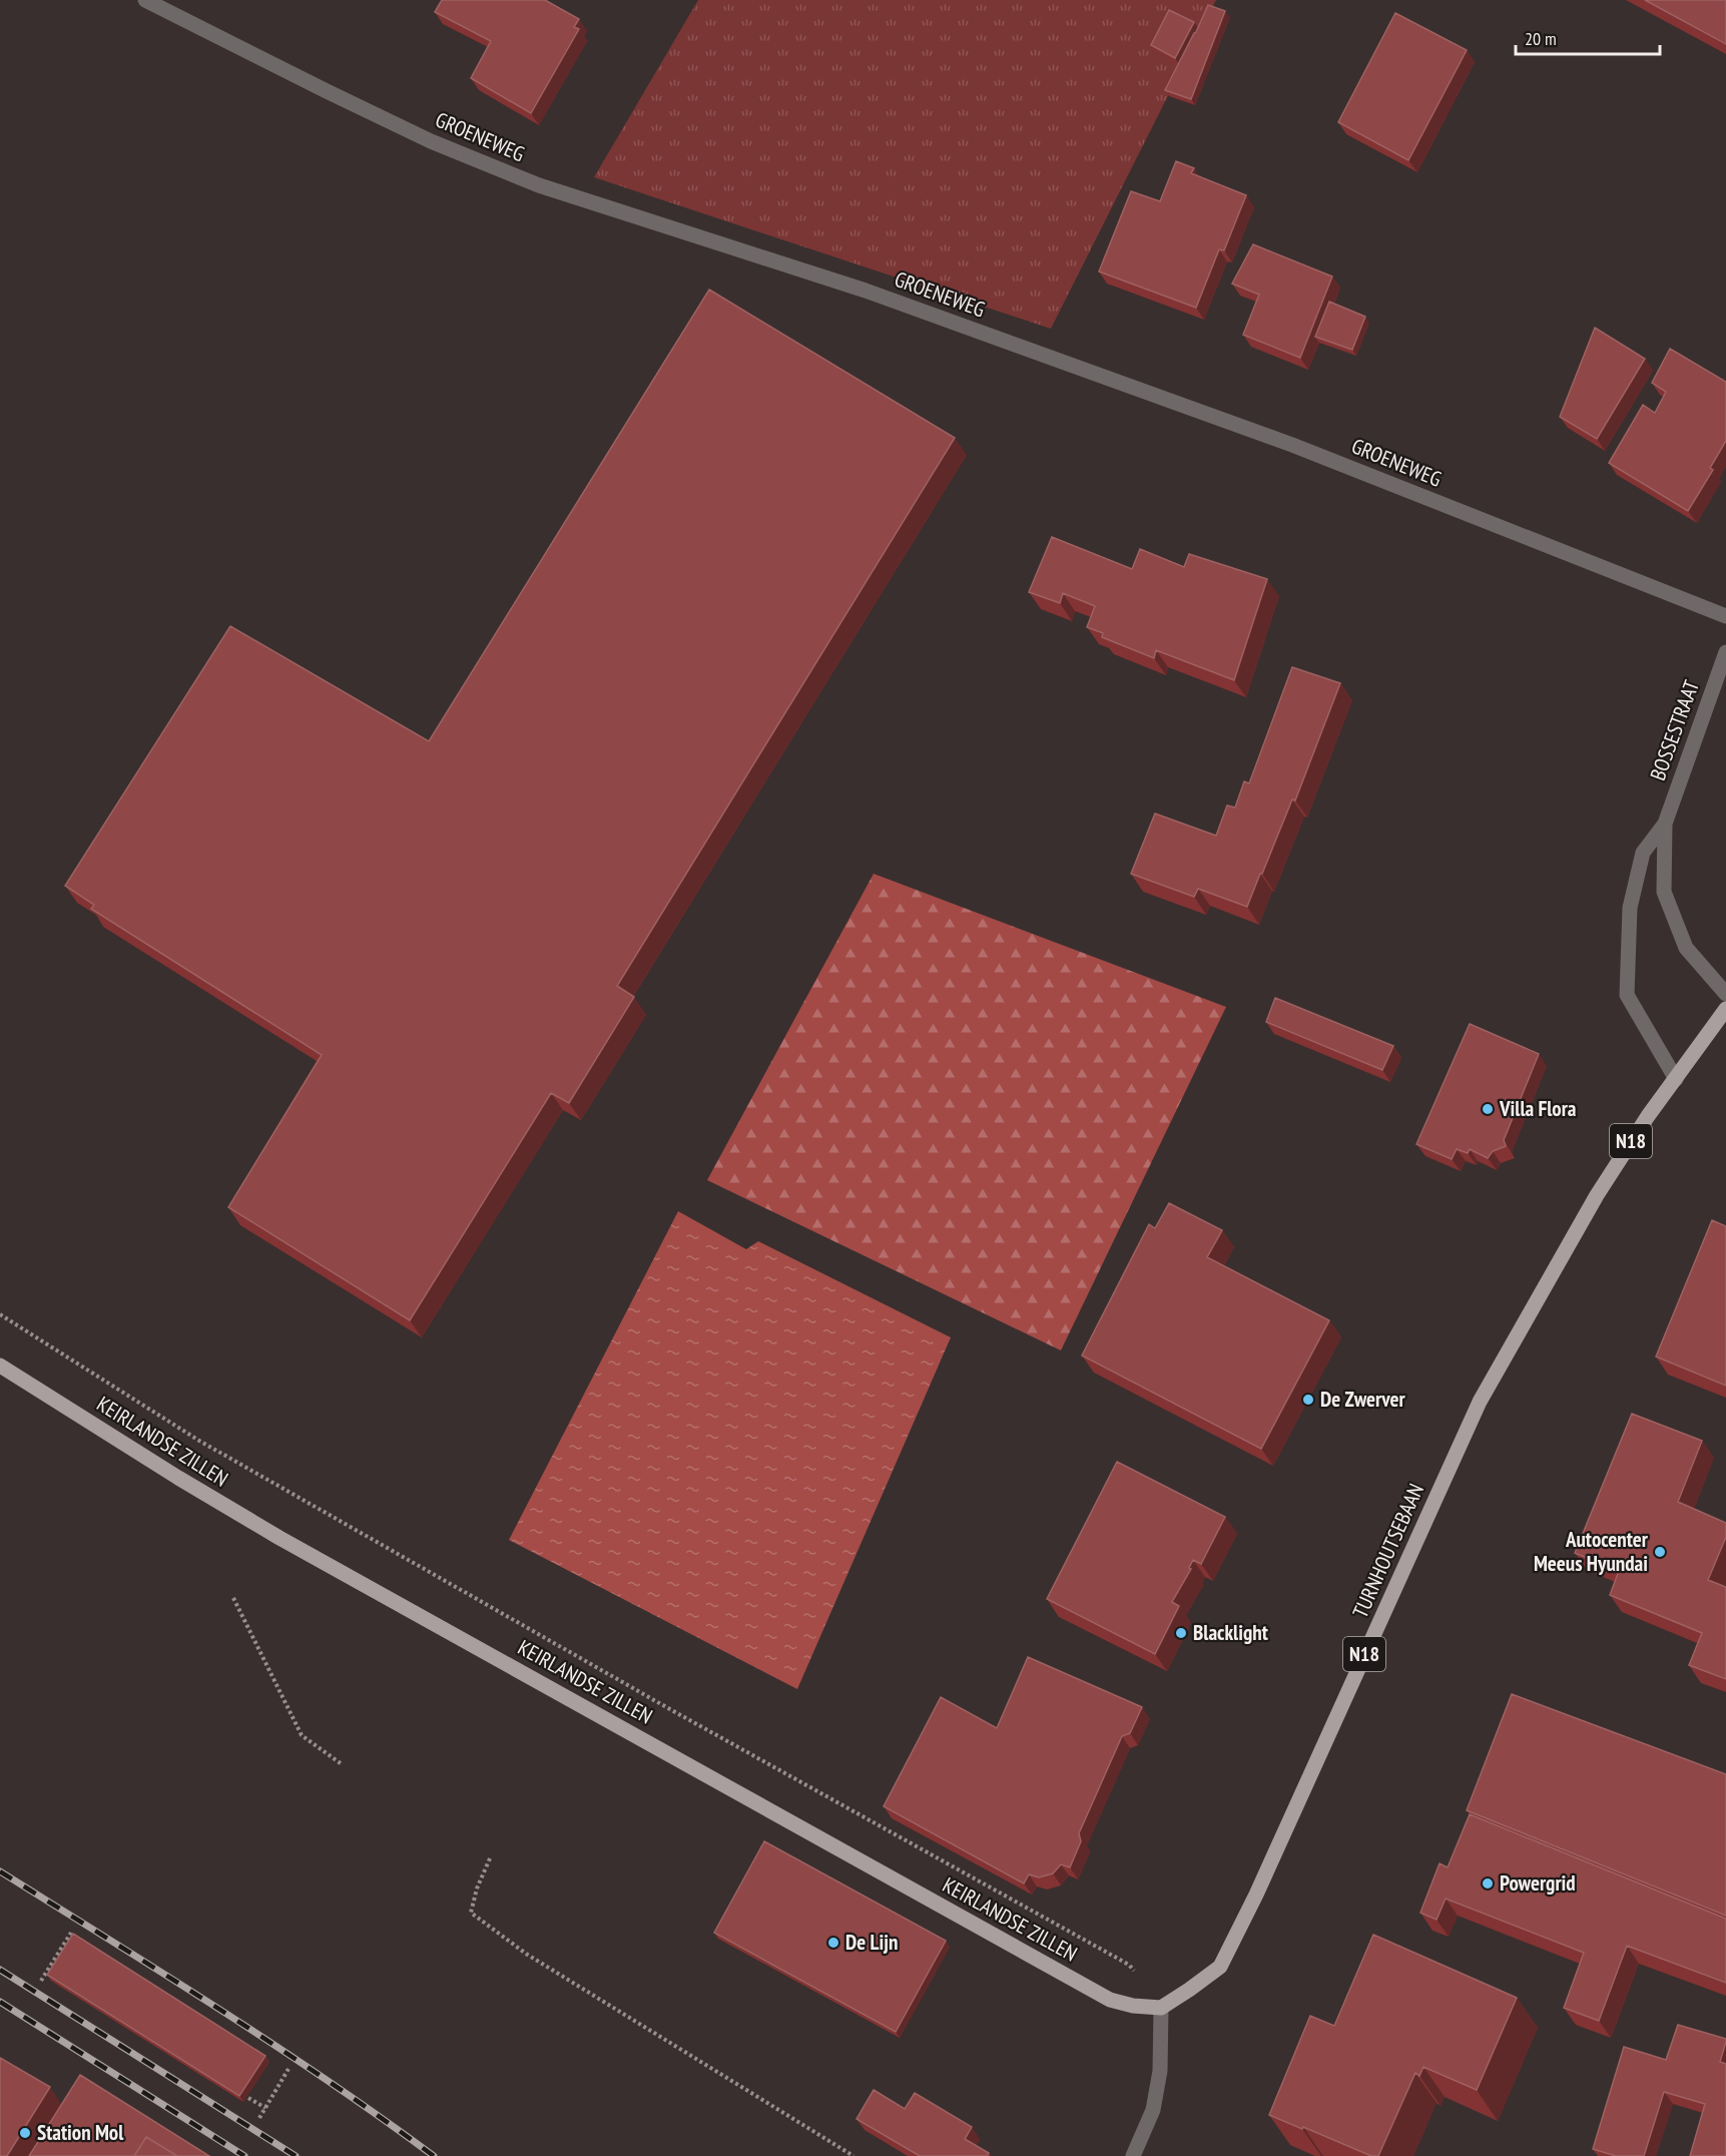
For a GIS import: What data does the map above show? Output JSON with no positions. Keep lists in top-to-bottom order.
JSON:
{
  "streets": {
    "main road": ["N18", "KEIRLANDSE ZILLEN", "TURNHOUTSEBAAN"],
    "street": ["GROENEWEG", "BOSSESTRAAT"]
  },
  "crossings": [
    ["BOSSESTRAAT", "TURNHOUTSEBAAN"],
    ["KEIRLANDSE ZILLEN", "TURNHOUTSEBAAN"]
  ],
  "places": [
    "Villa Flora",
    "De Zwerver",
    "Autocenter Meeus Hyundai",
    "Blacklight",
    "Powergrid",
    "De Lijn",
    "Station Mol"
  ],
  "scale_bar": "20 m"
}
